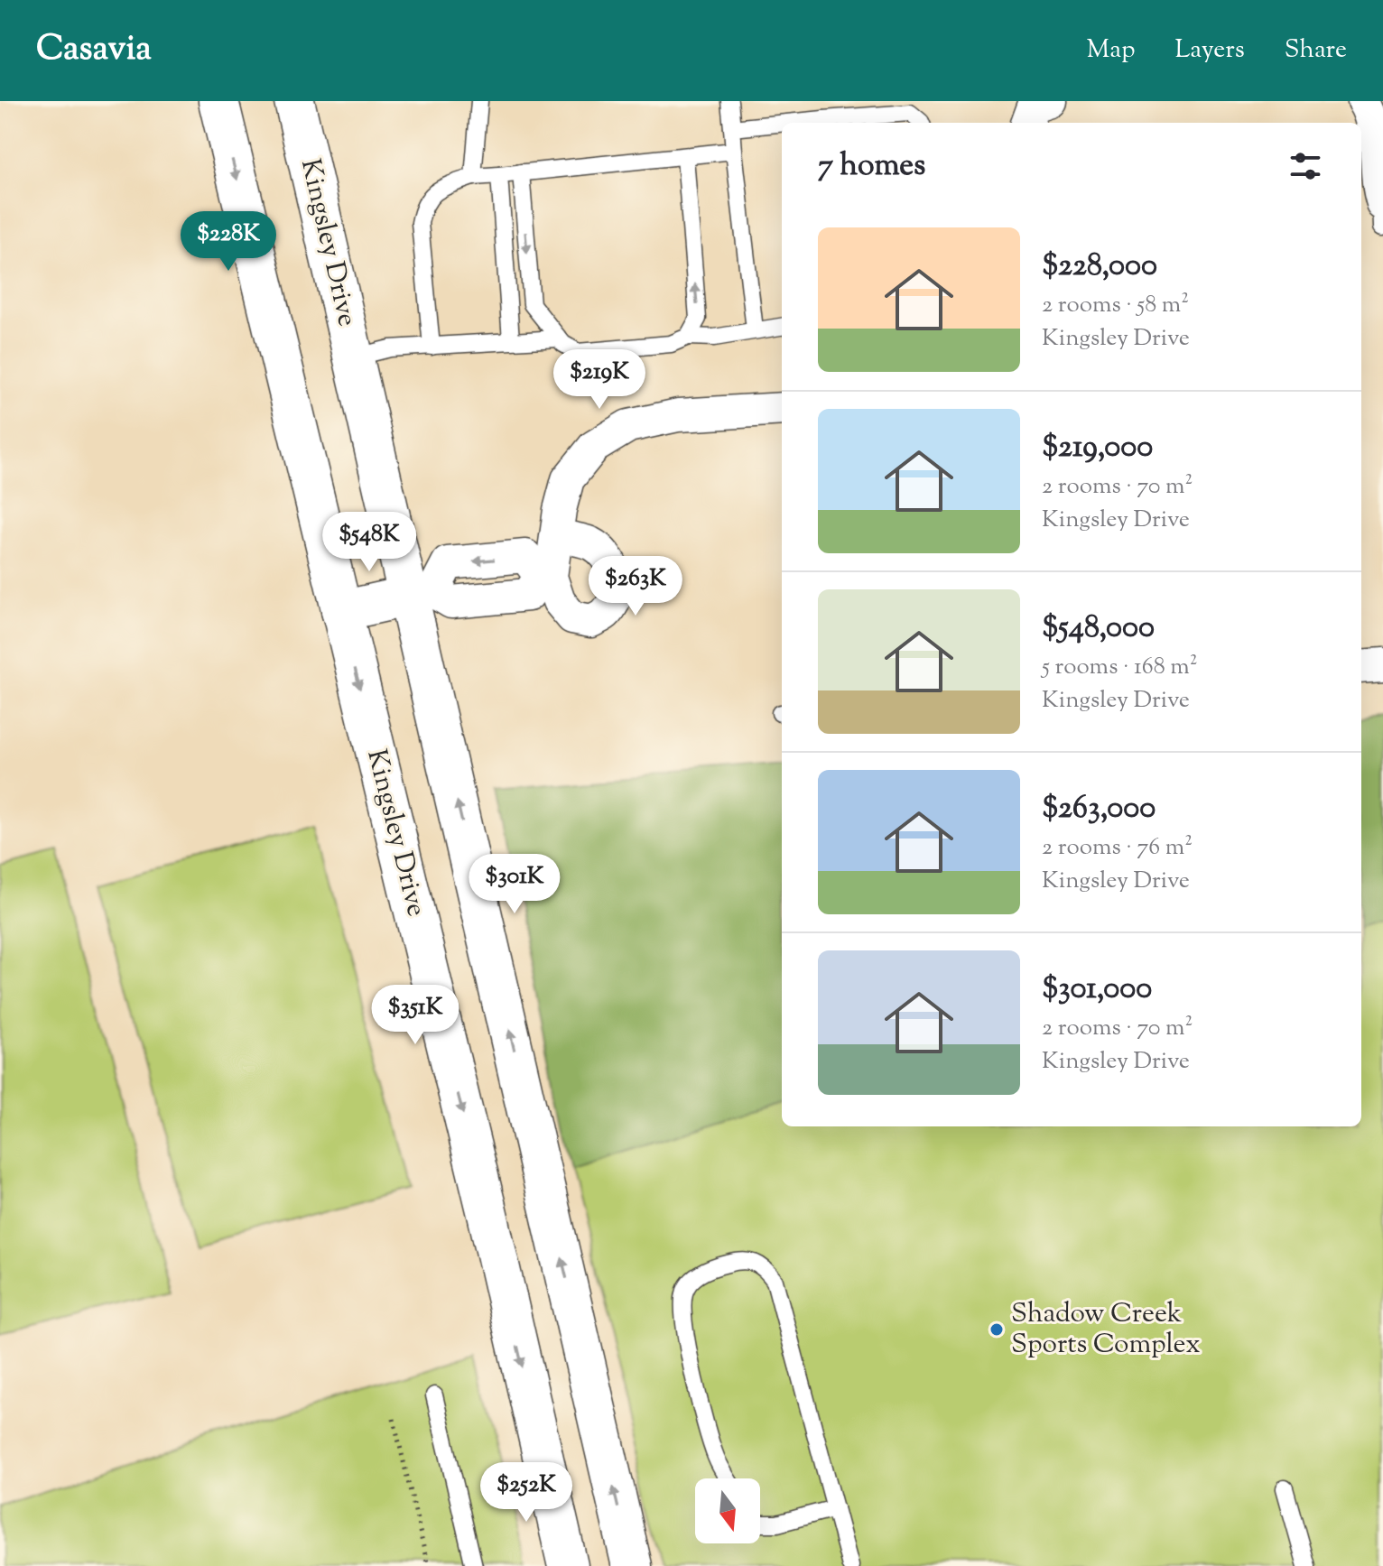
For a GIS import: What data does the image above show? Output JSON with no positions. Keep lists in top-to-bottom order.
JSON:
{
  "streets": {
    "street": ["Kingsley Drive"]
  },
  "places": ["Shadow Creek Sports Complex"],
  "north": "bottom",
  "page": {
    "header": "Casavia",
    "nav": ["Map", "Layers", "Share"],
    "heading": "7 homes",
    "list": [
      {
        "name": "$228,000",
        "note": "2 rooms · 58 m² · Kingsley Drive"
      },
      {
        "name": "$219,000",
        "note": "2 rooms · 70 m² · Kingsley Drive"
      },
      {
        "name": "$548,000",
        "note": "5 rooms · 168 m² · Kingsley Drive"
      },
      {
        "name": "$263,000",
        "note": "2 rooms · 76 m² · Kingsley Drive"
      },
      {
        "name": "$301,000",
        "note": "2 rooms · 70 m² · Kingsley Drive"
      }
    ],
    "price": [
      "$228K",
      "$219K",
      "$548K",
      "$263K",
      "$301K",
      "$351K",
      "$252K"
    ]
  }
}
